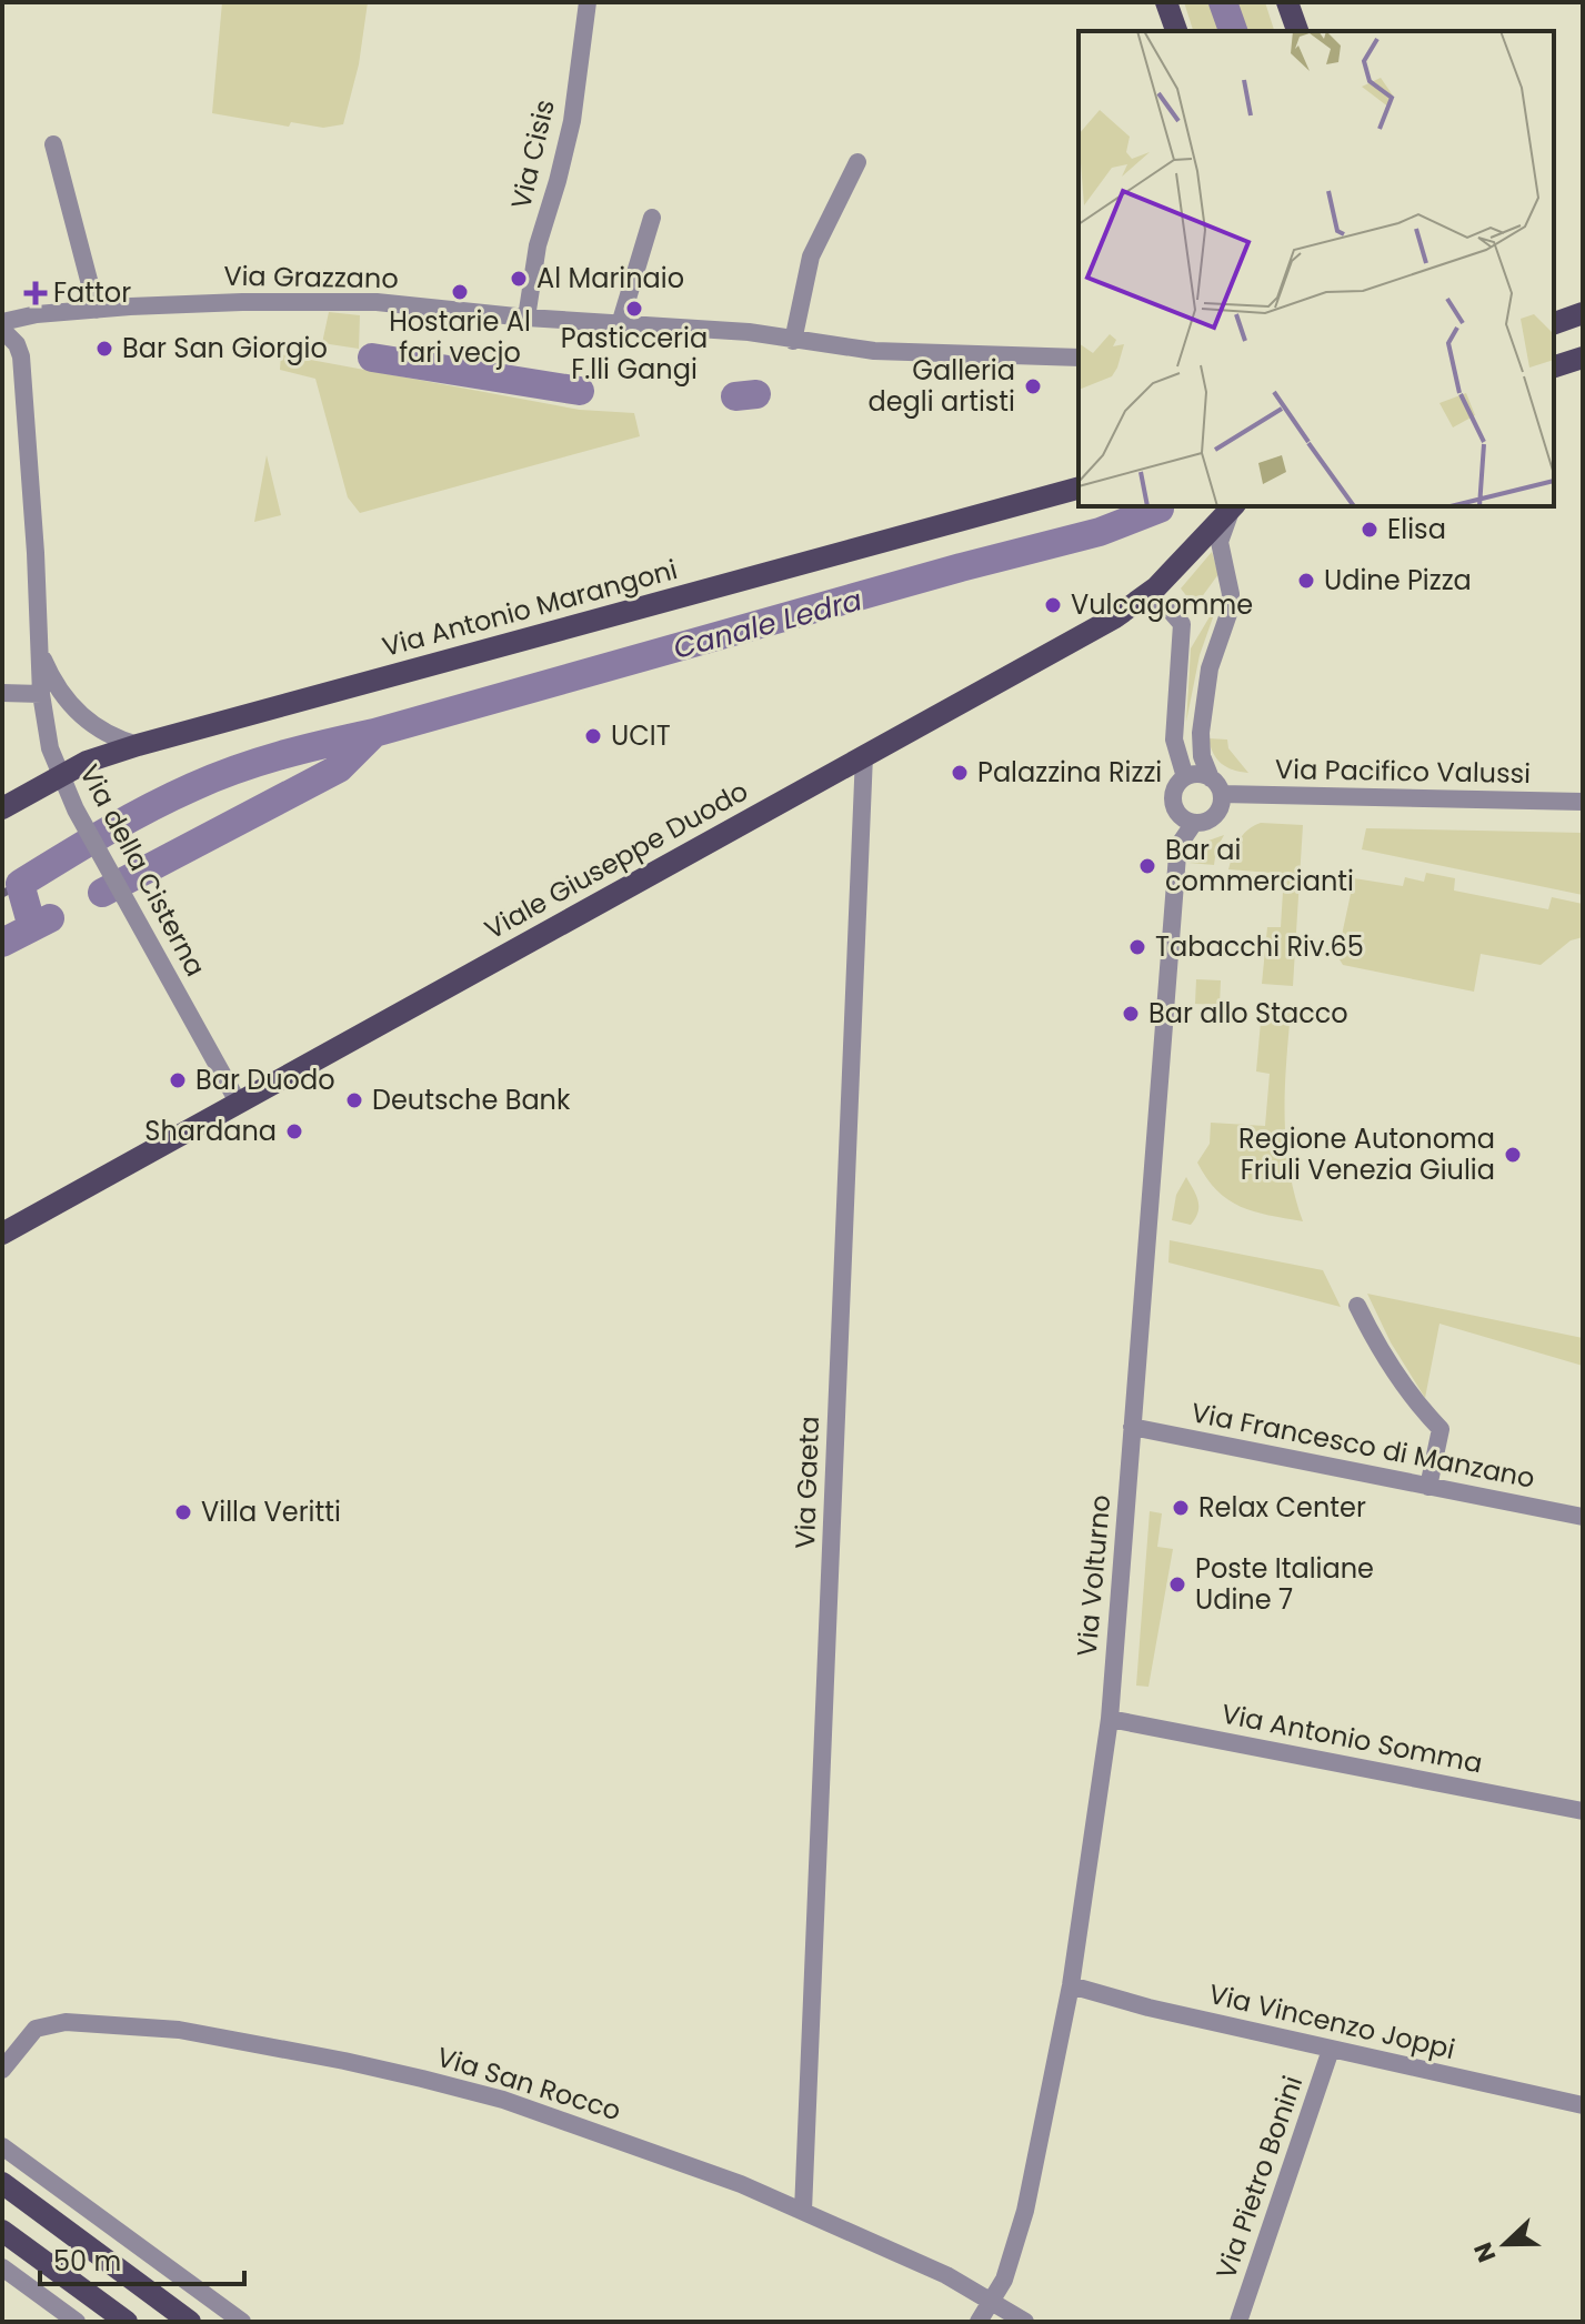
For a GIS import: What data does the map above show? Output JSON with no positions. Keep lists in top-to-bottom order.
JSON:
{
  "streets": {
    "main road": ["Via Antonio Marangoni", "Viale Giuseppe Duodo"],
    "street": [
      "Via Cisis",
      "Via Grazzano",
      "Via Pacifico Valussi",
      "Via della Cisterna",
      "Via Francesco di Manzano",
      "Via Gaeta",
      "Via Volturno",
      "Via Antonio Somma",
      "Via Vincenzo Joppi",
      "Via San Rocco",
      "Via Pietro Bonini"
    ]
  },
  "crossings": [
    ["Via Cisis", "Via Grazzano"],
    ["Via Antonio Marangoni", "Via della Cisterna"],
    ["Via Pacifico Valussi", "Via Volturno"],
    ["Viale Giuseppe Duodo", "Via della Cisterna"],
    ["Viale Giuseppe Duodo", "Via Gaeta"],
    ["Via Francesco di Manzano", "Via Volturno"],
    ["Via Gaeta", "Via San Rocco"],
    ["Via Volturno", "Via Antonio Somma"],
    ["Via Volturno", "Via Vincenzo Joppi"],
    ["Via Volturno", "Via San Rocco"],
    ["Via Vincenzo Joppi", "Via Pietro Bonini"]
  ],
  "water": ["Canale Ledra"],
  "places": {
    "other": [
      "Al Marinaio",
      "Hostarie Al fari vecjo",
      "Pasticceria F.lli Gangi",
      "Bar San Giorgio",
      "Galleria degli artisti",
      "Elisa",
      "Udine Pizza",
      "Vulcagomme",
      "UCIT",
      "Palazzina Rizzi",
      "Bar ai commercianti",
      "Tabacchi Riv.65",
      "Bar allo Stacco",
      "Bar Duodo",
      "Deutsche Bank",
      "Shardana",
      "Regione Autonoma Friuli Venezia Giulia",
      "Relax Center",
      "Villa Veritti",
      "Poste Italiane Udine 7"
    ],
    "health": ["Fattor"]
  },
  "scale_bar": "50 m",
  "north": "left"
}
